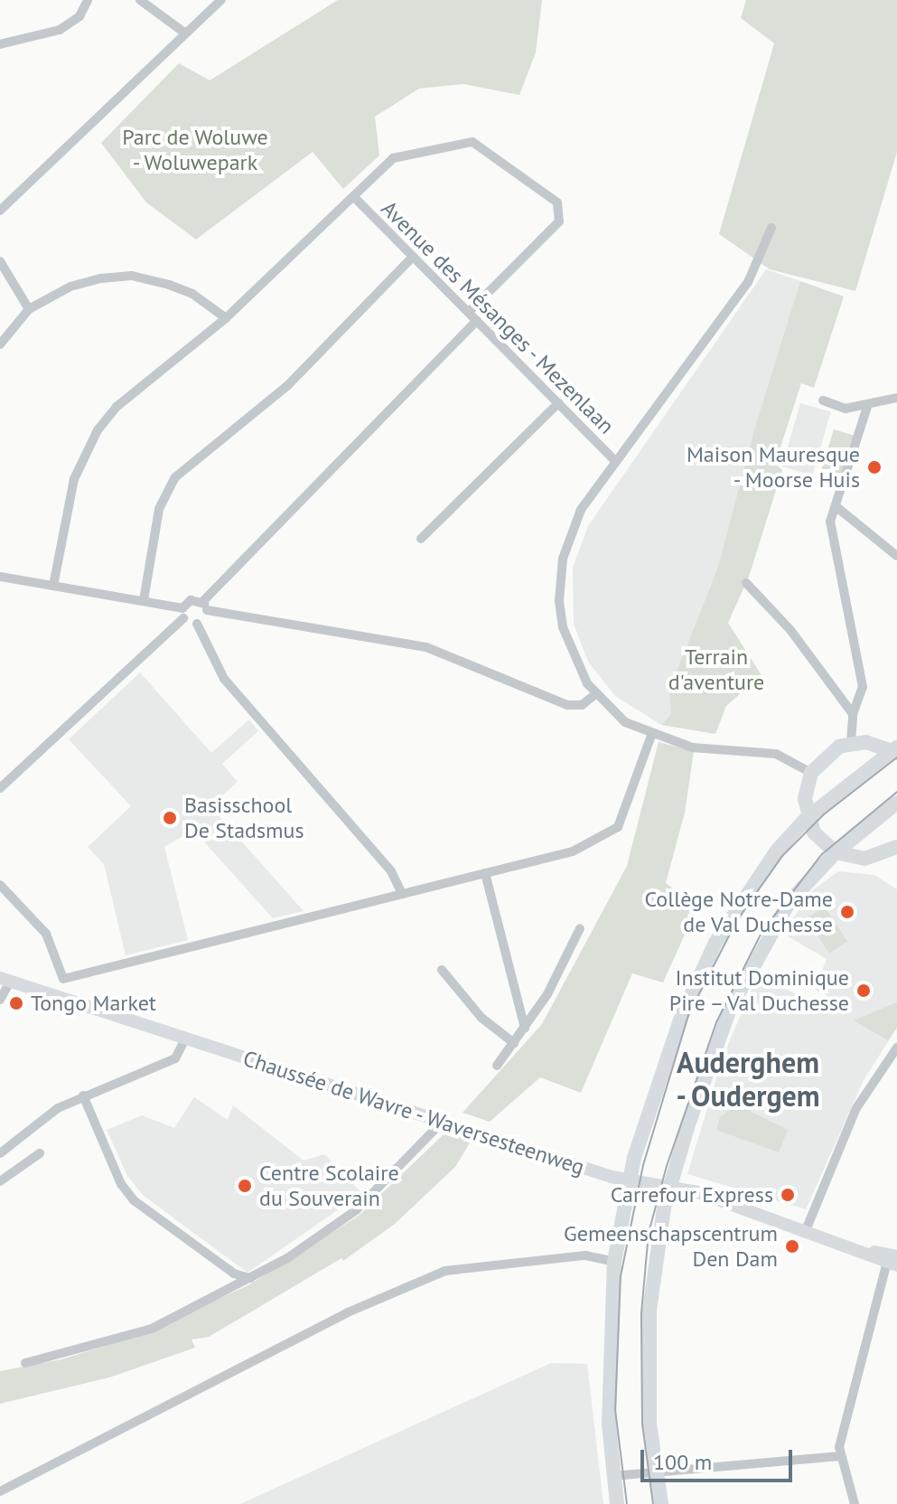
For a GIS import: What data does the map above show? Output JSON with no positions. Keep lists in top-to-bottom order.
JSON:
{
  "streets": {
    "main road": ["Chaussée de Wavre - Waversesteenweg"],
    "street": ["Avenue des Mésanges - Mezenlaan"]
  },
  "districts": ["Auderghem - Oudergem"],
  "parks": ["Parc de Woluwe - Woluwepark", "Terrain d'aventure"],
  "places": [
    "Maison Mauresque - Moorse Huis",
    "Basisschool De Stadsmus",
    "Collège Notre-Dame de Val Duchesse",
    "Institut Dominique Pire – Val Duchesse",
    "Tongo Market",
    "Centre Scolaire du Souverain",
    "Carrefour Express",
    "Gemeenschapscentrum Den Dam"
  ],
  "scale_bar": "100 m"
}
